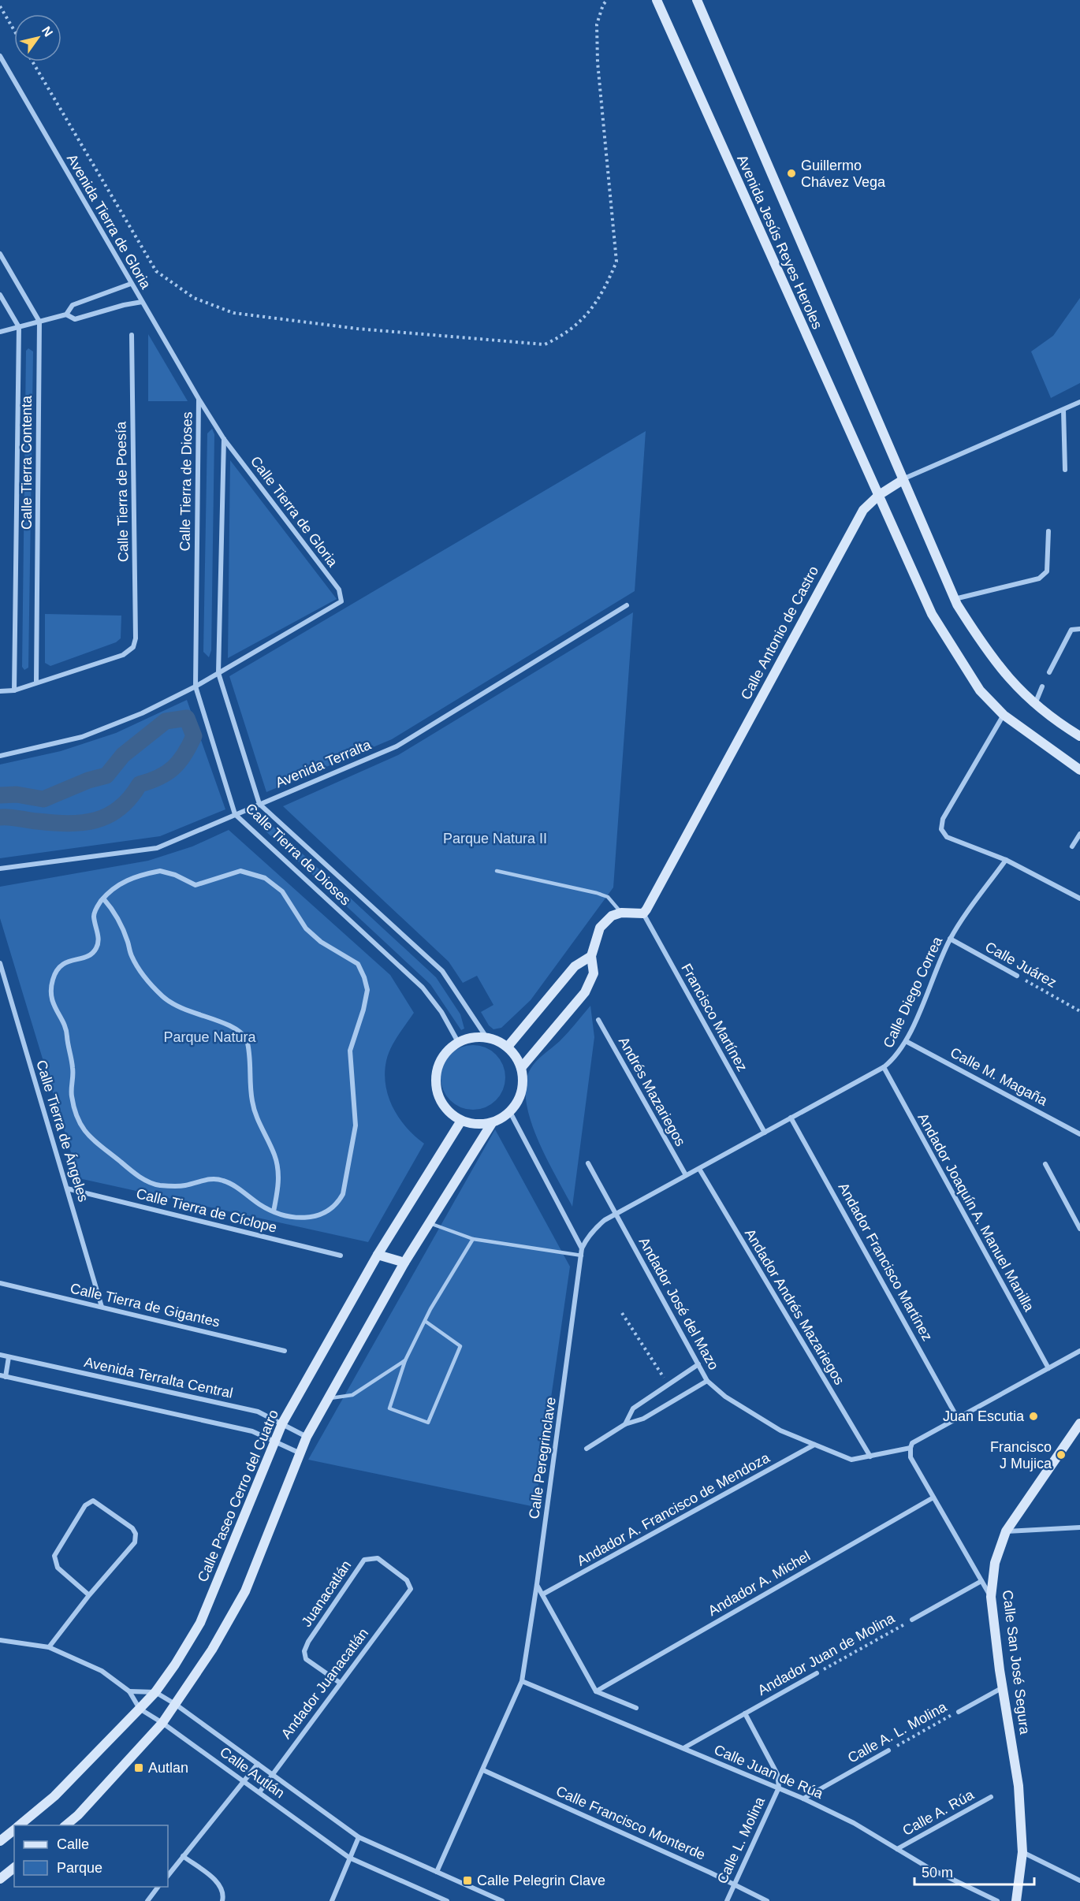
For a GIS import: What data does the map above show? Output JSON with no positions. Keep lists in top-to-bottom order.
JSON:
{
  "streets": {
    "street": [
      "Avenida Tierra de Gloria",
      "Avenida Jesús Reyes Heroles",
      "Calle Tierra Contenta",
      "Calle Tierra de Dioses",
      "Calle Tierra de Poesía",
      "Calle Tierra de Gloria",
      "Calle Antonio de Castro",
      "Avenida Terralta",
      "Calle Juárez",
      "Calle Diego Correa",
      "Francisco Martínez",
      "Calle M. Magaña",
      "Andrés Mazariegos",
      "Calle Tierra de Ángeles",
      "Calle Tierra de Cíclope",
      "Andador Joaquín A. Manuel Manilla",
      "Andador Francisco Martínez",
      "Andador José del Mazo",
      "Calle Tierra de Gigantes",
      "Andador Andrés Mazariegos",
      "Avenida Terralta Central",
      "Calle Peregrinclave",
      "Calle Paseo Cerro del Cuatro",
      "Andador A. Francisco de Mendoza",
      "Andador A. Michel",
      "Juanacatlán",
      "Andador Juan de Molina",
      "Calle San José Segura",
      "Andador Juanacatlán",
      "Calle A. L. Molina",
      "Calle Juan de Rúa",
      "Calle Autlán",
      "Calle A. Rúa",
      "Calle Francisco Monterde",
      "Calle L. Molina"
    ]
  },
  "crossings": [
    ["Avenida Tierra de Gloria", "Calle Tierra de Dioses"],
    ["Avenida Jesús Reyes Heroles", "Calle Antonio de Castro"],
    ["Calle Tierra Contenta", "Calle Tierra de Poesía"],
    ["Calle Tierra de Dioses", "Calle Tierra de Gloria"],
    ["Calle Tierra de Dioses", "Avenida Terralta"],
    ["Calle Tierra de Dioses", "Calle Paseo Cerro del Cuatro"],
    ["Calle Antonio de Castro", "Francisco Martínez"],
    ["Calle Juárez", "Calle Diego Correa"],
    ["Calle Diego Correa", "Francisco Martínez"],
    ["Calle Diego Correa", "Calle M. Magaña"],
    ["Calle Diego Correa", "Andador Joaquín A. Manuel Manilla"],
    ["Calle Diego Correa", "Andador Francisco Martínez"],
    ["Calle Tierra de Ángeles", "Calle Tierra de Cíclope"],
    ["Calle Tierra de Ángeles", "Calle Tierra de Gigantes"],
    ["Andador José del Mazo", "Andador Andrés Mazariegos"],
    ["Andador José del Mazo", "Andador A. Francisco de Mendoza"],
    ["Avenida Terralta Central", "Calle Paseo Cerro del Cuatro"],
    ["Calle Peregrinclave", "Calle Juan de Rúa"],
    ["Calle Peregrinclave", "Calle Autlán"],
    ["Calle Peregrinclave", "Calle Francisco Monterde"],
    ["Calle Paseo Cerro del Cuatro", "Calle Autlán"],
    ["Juanacatlán", "Andador Juanacatlán"],
    ["Andador Juan de Molina", "Calle Juan de Rúa"],
    ["Andador Juan de Molina", "Calle L. Molina"],
    ["Calle San José Segura", "Calle A. L. Molina"],
    ["Andador Juanacatlán", "Calle Autlán"],
    ["Calle A. L. Molina", "Calle Juan de Rúa"],
    ["Calle Juan de Rúa", "Calle A. Rúa"],
    ["Calle Juan de Rúa", "Calle L. Molina"],
    ["Calle Francisco Monterde", "Calle L. Molina"]
  ],
  "parks": ["Parque Natura II", "Parque Natura"],
  "places": {
    "other": ["Guillermo Chávez Vega", "Juan Escutia", "Francisco J Mujica"],
    "transit": ["Autlan", "Calle Pelegrin Clave"]
  },
  "legend": ["Calle", "Parque"],
  "scale_bar": "50 m",
  "north": "top right"
}
